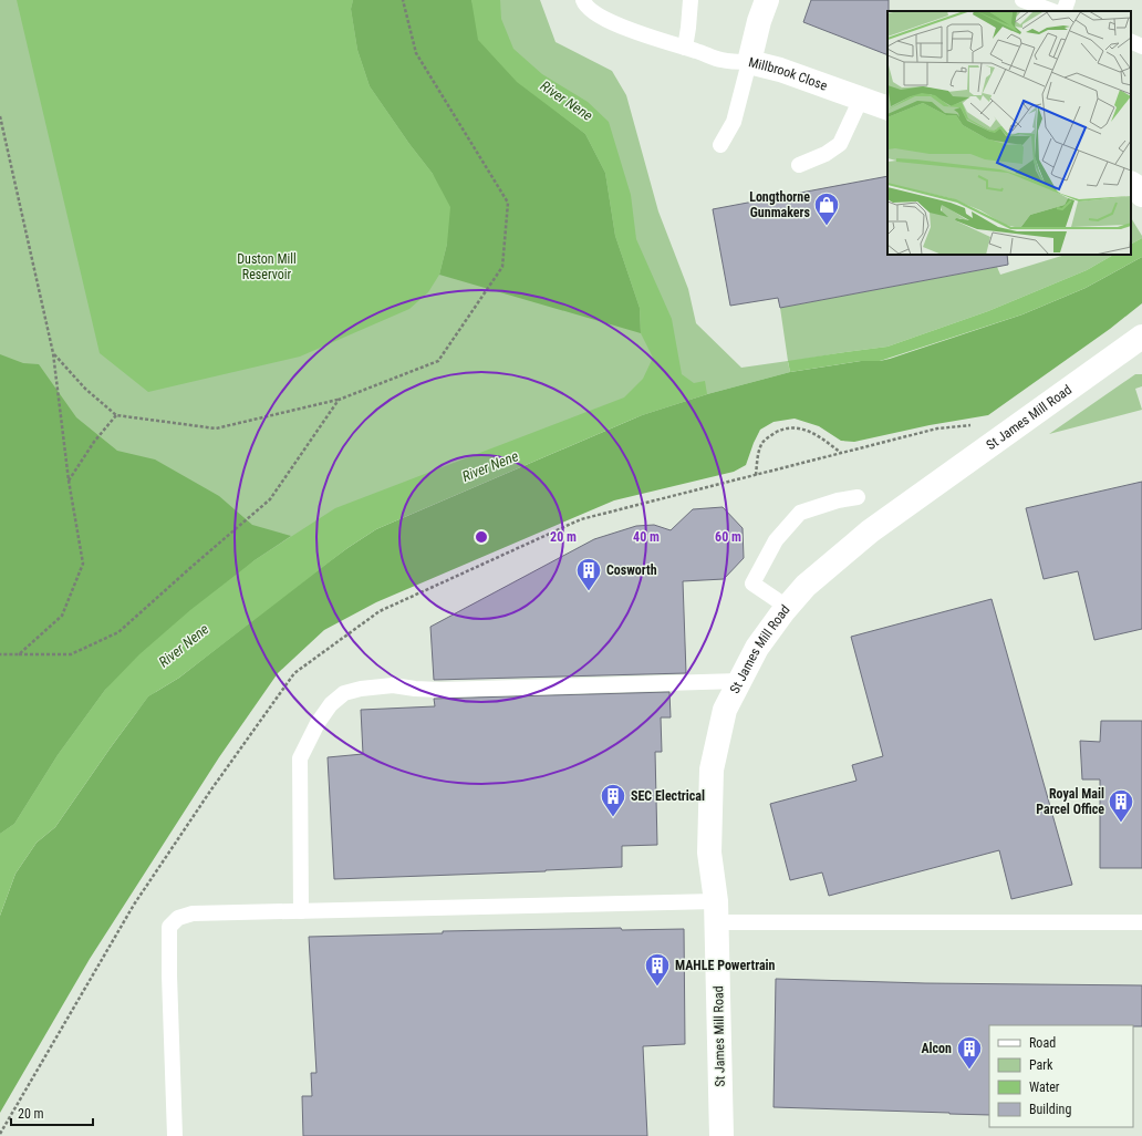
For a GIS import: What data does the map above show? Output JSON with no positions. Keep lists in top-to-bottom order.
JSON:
{
  "streets": {
    "street": ["Millbrook Close", "St James Mill Road"]
  },
  "water": ["River Nene"],
  "parks": ["Duston Mill Reservoir"],
  "places": {
    "shop": ["Longthorne Gunmakers"],
    "building": [
      "Cosworth",
      "SEC Electrical",
      "Royal Mail Parcel Office",
      "MAHLE Powertrain",
      "Alcon"
    ]
  },
  "legend": [
    "Road",
    "Park",
    "Water",
    "Building"
  ],
  "scale_bar": "20 m",
  "rings": ["20 m", "40 m", "60 m"]
}
